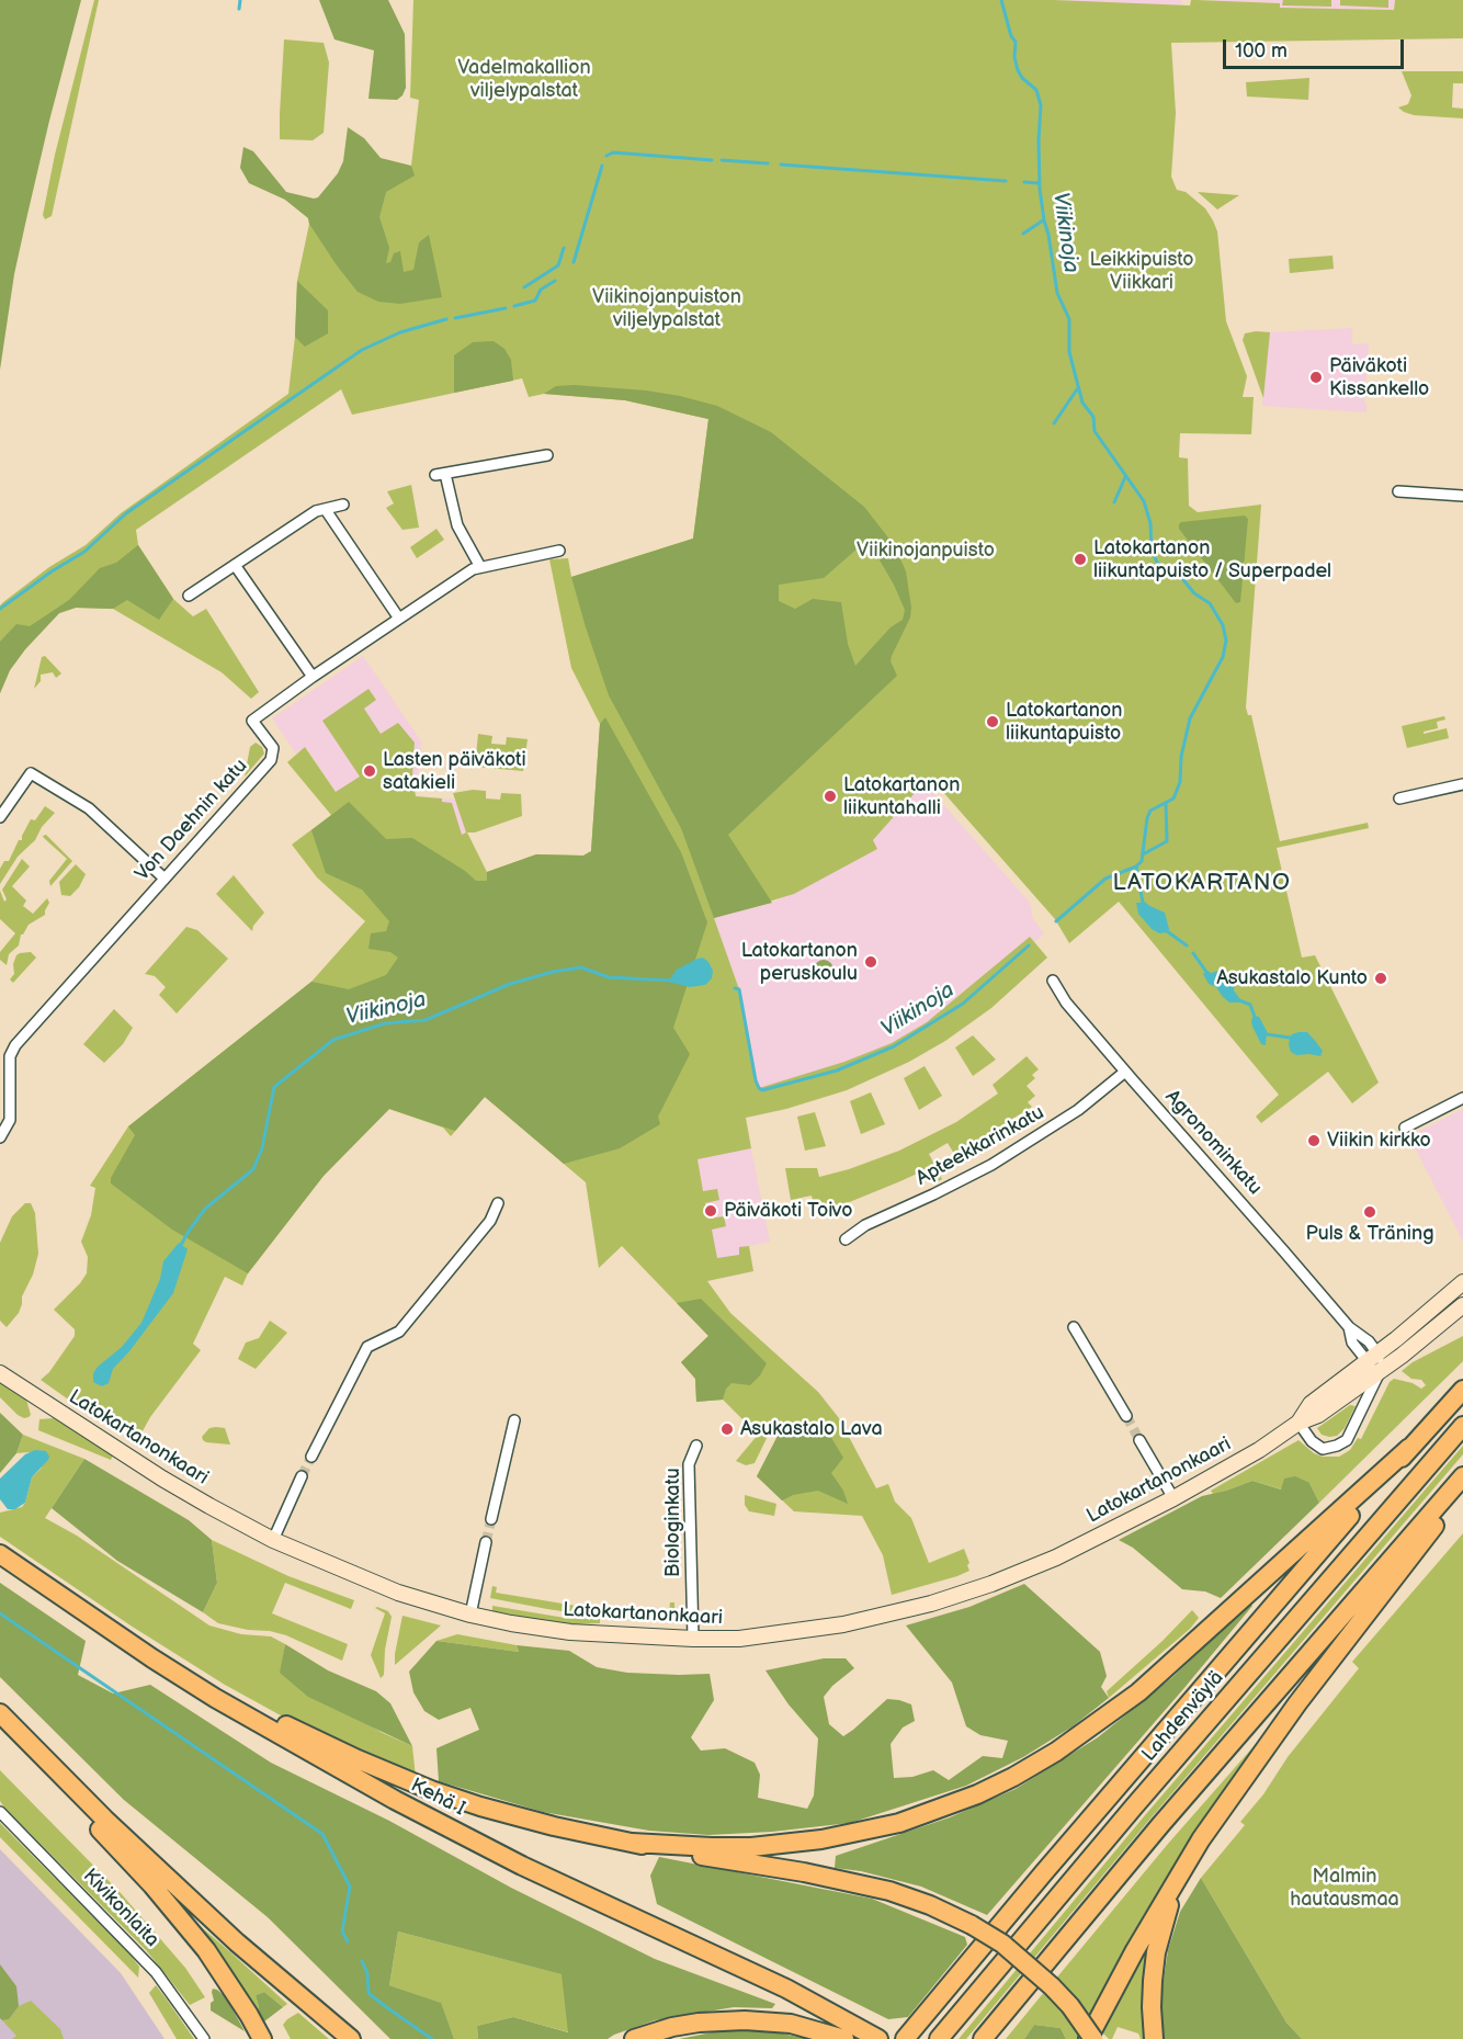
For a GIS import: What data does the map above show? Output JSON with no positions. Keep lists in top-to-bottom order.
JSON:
{
  "streets": {
    "highway": ["Lahdenväylä", "Kehä I"],
    "street": [
      "Von Daehnin katu",
      "Agronominkatu",
      "Apteekkarinkatu",
      "Latokartanonkaari",
      "Biologinkatu",
      "Kivikonlaita"
    ]
  },
  "crossings": [
    ["Agronominkatu", "Apteekkarinkatu"],
    ["Agronominkatu", "Latokartanonkaari"],
    ["Latokartanonkaari", "Biologinkatu"]
  ],
  "districts": ["LATOKARTANO"],
  "water": ["Viikinoja"],
  "parks": [
    "Vadelmakallion viljelypalstat",
    "Leikkipuisto Viikkari",
    "Viikinojanpuiston viljelypalstat",
    "Viikinojanpuisto",
    "Malmin hautausmaa"
  ],
  "places": [
    "Päiväkoti Kissankello",
    "Latokartanon liikuntapuisto / Superpadel",
    "Latokartanon liikuntapuisto",
    "Lasten päiväkoti satakieli",
    "Latokartanon liikuntahalli",
    "Latokartanon peruskoulu",
    "Asukastalo Kunto",
    "Viikin kirkko",
    "Päiväkoti Toivo",
    "Puls & Träning",
    "Asukastalo Lava"
  ],
  "scale_bar": "100 m"
}
